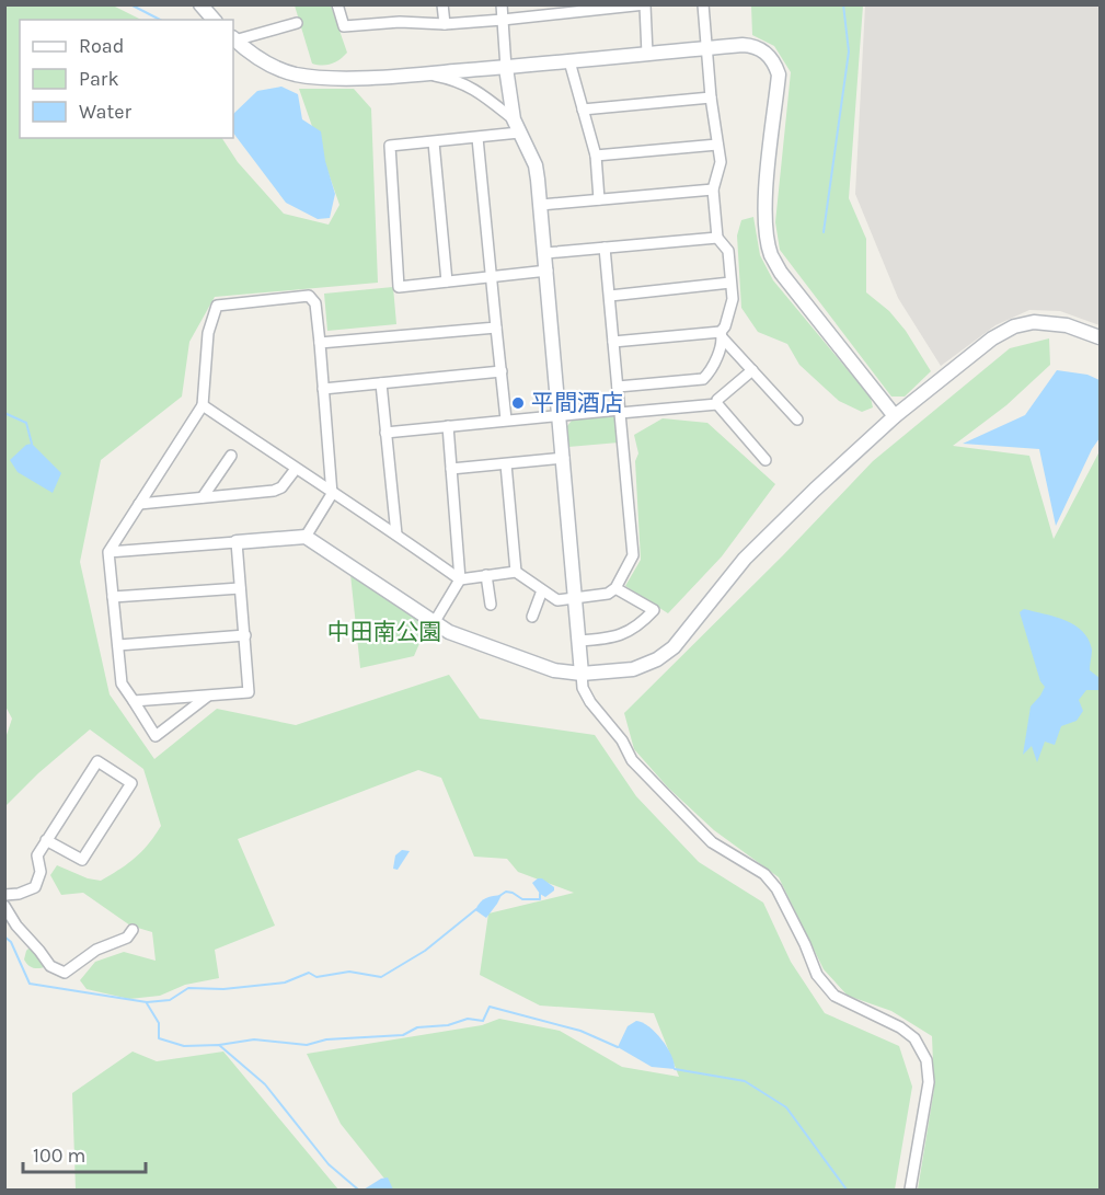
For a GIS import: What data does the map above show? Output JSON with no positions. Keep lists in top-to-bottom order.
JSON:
{
  "parks": ["中田南公園"],
  "places": ["平間酒店"],
  "legend": ["Road", "Park", "Water"],
  "scale_bar": "100 m"
}
